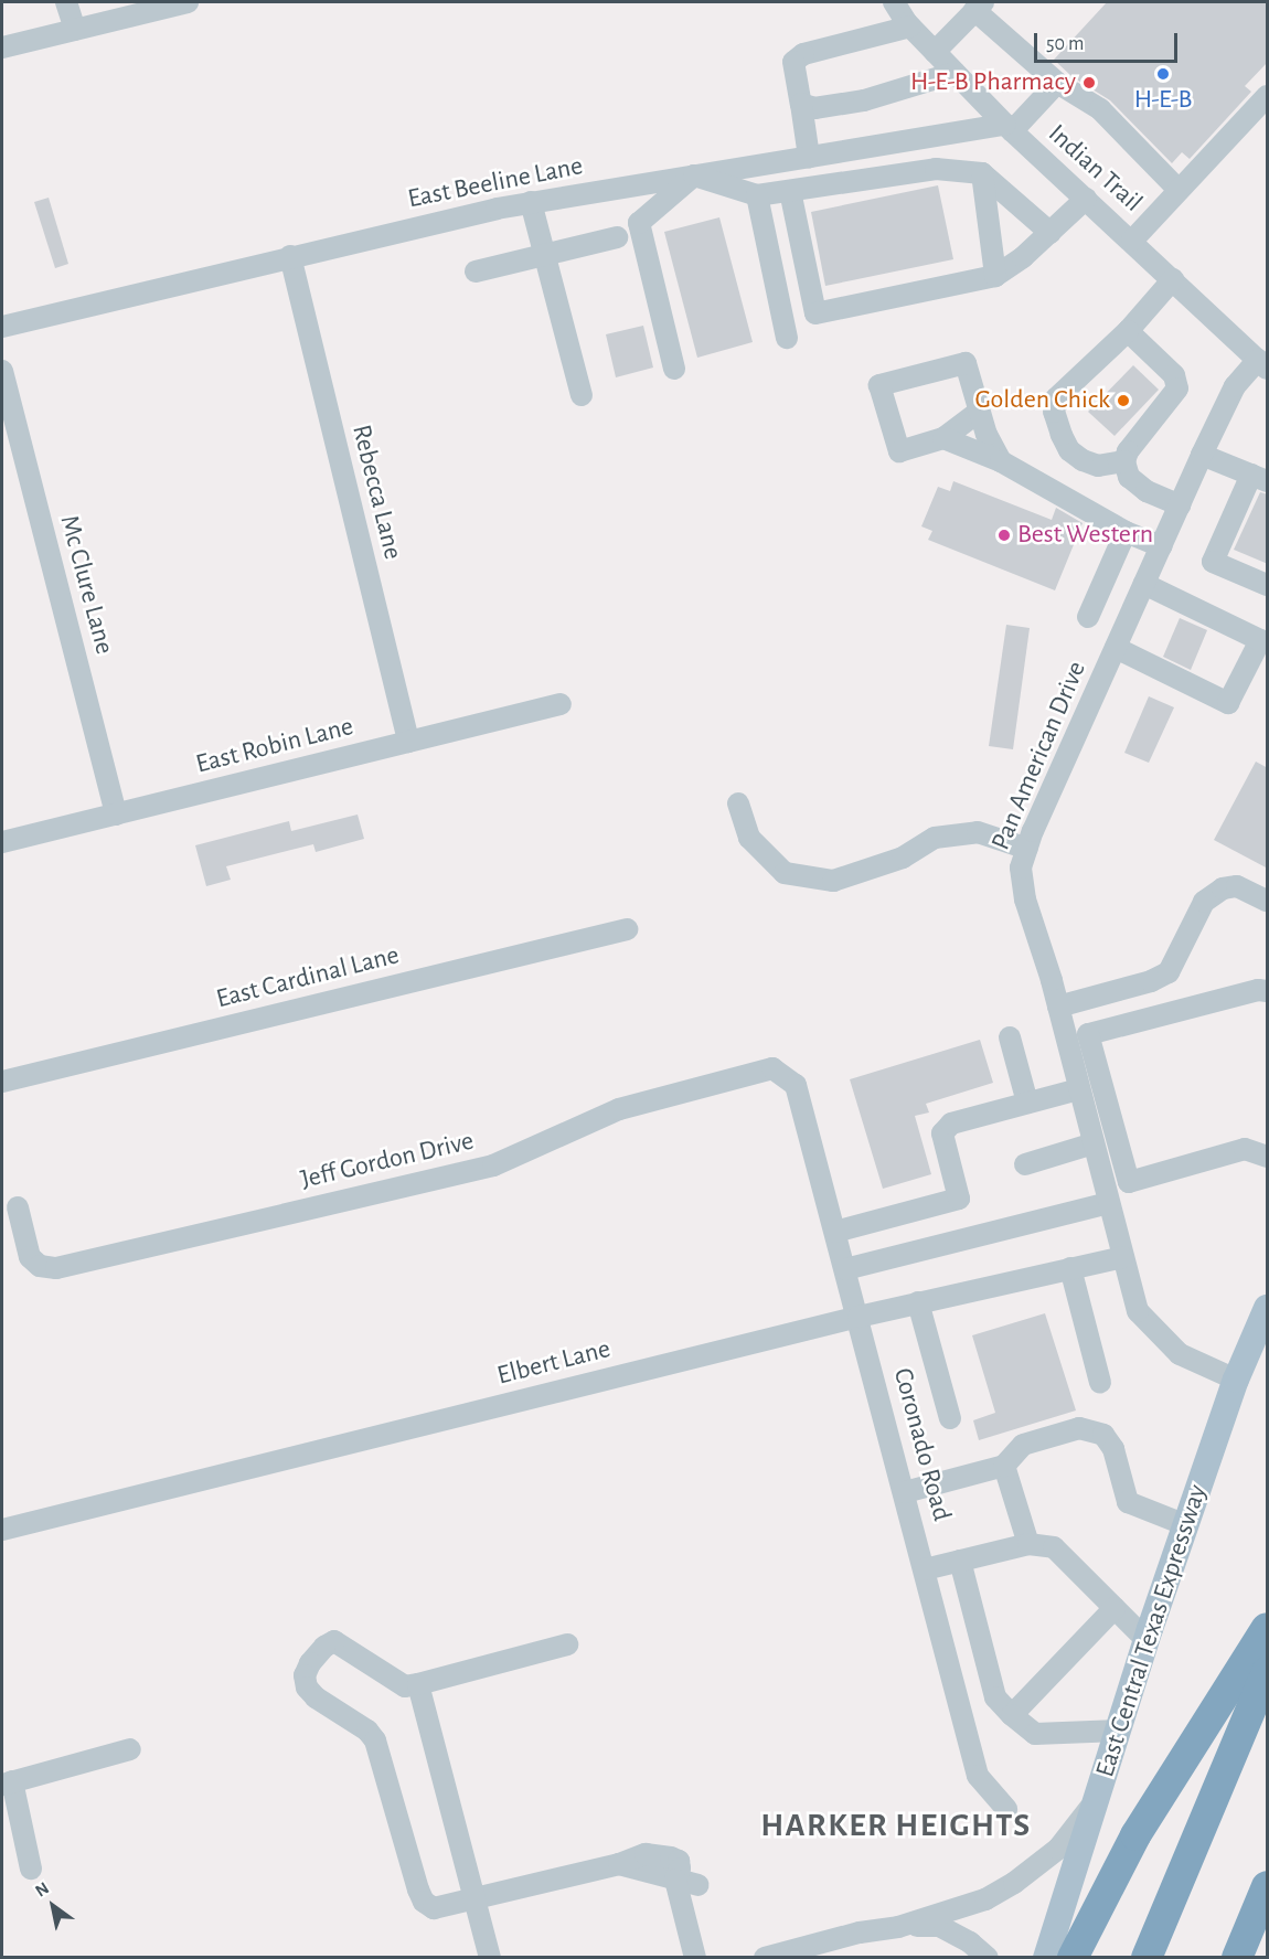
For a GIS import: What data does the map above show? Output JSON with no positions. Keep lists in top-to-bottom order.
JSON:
{
  "streets": {
    "main road": ["East Central Texas Expressway"],
    "street": [
      "Indian Trail",
      "East Beeline Lane",
      "Rebecca Lane",
      "Mc Clure Lane",
      "East Robin Lane",
      "Pan American Drive",
      "East Cardinal Lane",
      "Jeff Gordon Drive",
      "Elbert Lane",
      "Coronado Road"
    ]
  },
  "crossings": [
    ["Indian Trail", "East Beeline Lane"],
    ["Indian Trail", "Pan American Drive"],
    ["East Beeline Lane", "Rebecca Lane"],
    ["Rebecca Lane", "East Robin Lane"],
    ["Mc Clure Lane", "East Robin Lane"],
    ["Pan American Drive", "Elbert Lane"],
    ["Pan American Drive", "East Central Texas Expressway"],
    ["Jeff Gordon Drive", "Coronado Road"],
    ["Elbert Lane", "Coronado Road"]
  ],
  "districts": ["HARKER HEIGHTS"],
  "places": [
    "H-E-B",
    "H-E-B Pharmacy",
    "Golden Chick",
    "Best Western"
  ],
  "scale_bar": "50 m",
  "north": "top left"
}
